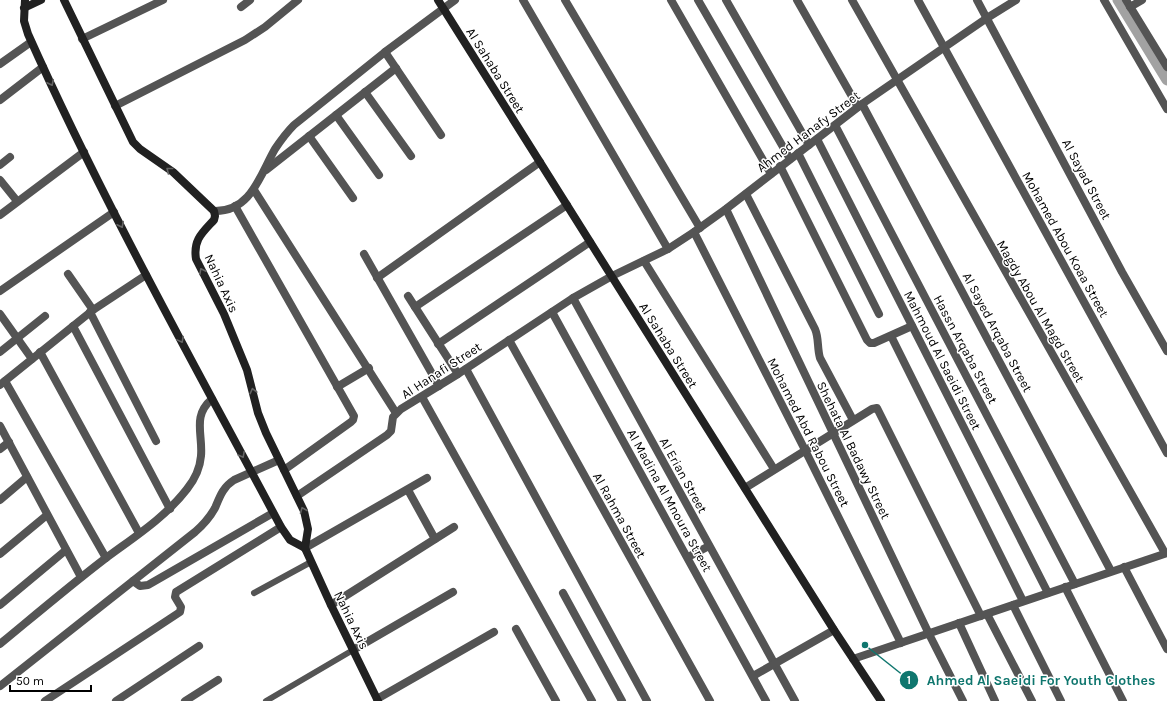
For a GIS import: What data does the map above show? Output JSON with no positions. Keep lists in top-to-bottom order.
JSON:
{
  "streets": {
    "main road": ["Al Sahaba Street", "Nahia Axis"],
    "street": [
      "Ahmed Hanafy Street",
      "Al Sayad Street",
      "Mohamed Abou Koaa Street",
      "Magdy Abou Al Magd Street",
      "Al Sayed Arqaba Street",
      "Hassn Arqaba Street",
      "Mahmoud Al Saeidi Street",
      "Al Hanafi Street",
      "Mohamed Abd Rabou Street",
      "Shehata Al Badawy Street",
      "Al Erian Street",
      "Al Madina Al Mnoura Street",
      "Al Rahma Street"
    ]
  },
  "crossings": [
    ["Al Sahaba Street", "Ahmed Hanafy Street"],
    ["Al Sahaba Street", "Al Hanafi Street"],
    ["Ahmed Hanafy Street", "Al Sayad Street"],
    ["Ahmed Hanafy Street", "Mohamed Abou Koaa Street"],
    ["Ahmed Hanafy Street", "Magdy Abou Al Magd Street"],
    ["Ahmed Hanafy Street", "Al Sayed Arqaba Street"],
    ["Ahmed Hanafy Street", "Hassn Arqaba Street"],
    ["Ahmed Hanafy Street", "Mahmoud Al Saeidi Street"],
    ["Ahmed Hanafy Street", "Al Hanafi Street"],
    ["Ahmed Hanafy Street", "Mohamed Abd Rabou Street"],
    ["Ahmed Hanafy Street", "Shehata Al Badawy Street"],
    ["Nahia Axis", "Al Hanafi Street"],
    ["Al Hanafi Street", "Al Erian Street"],
    ["Al Hanafi Street", "Al Madina Al Mnoura Street"],
    ["Al Hanafi Street", "Al Rahma Street"]
  ],
  "places": ["Ahmed Al Saeidi For Youth Clothes"],
  "scale_bar": "50 m"
}
